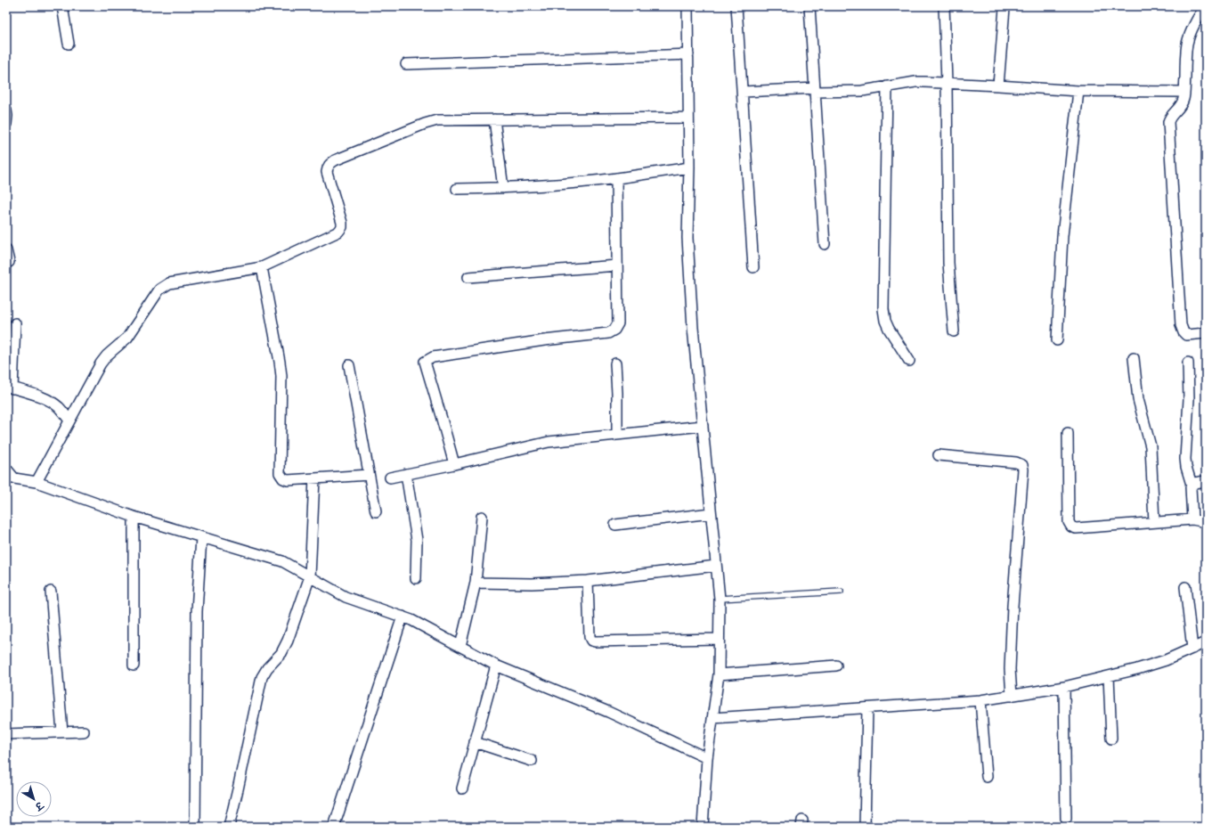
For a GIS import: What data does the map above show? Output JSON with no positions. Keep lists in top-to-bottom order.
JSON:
{
  "north": "bottom right"
}
